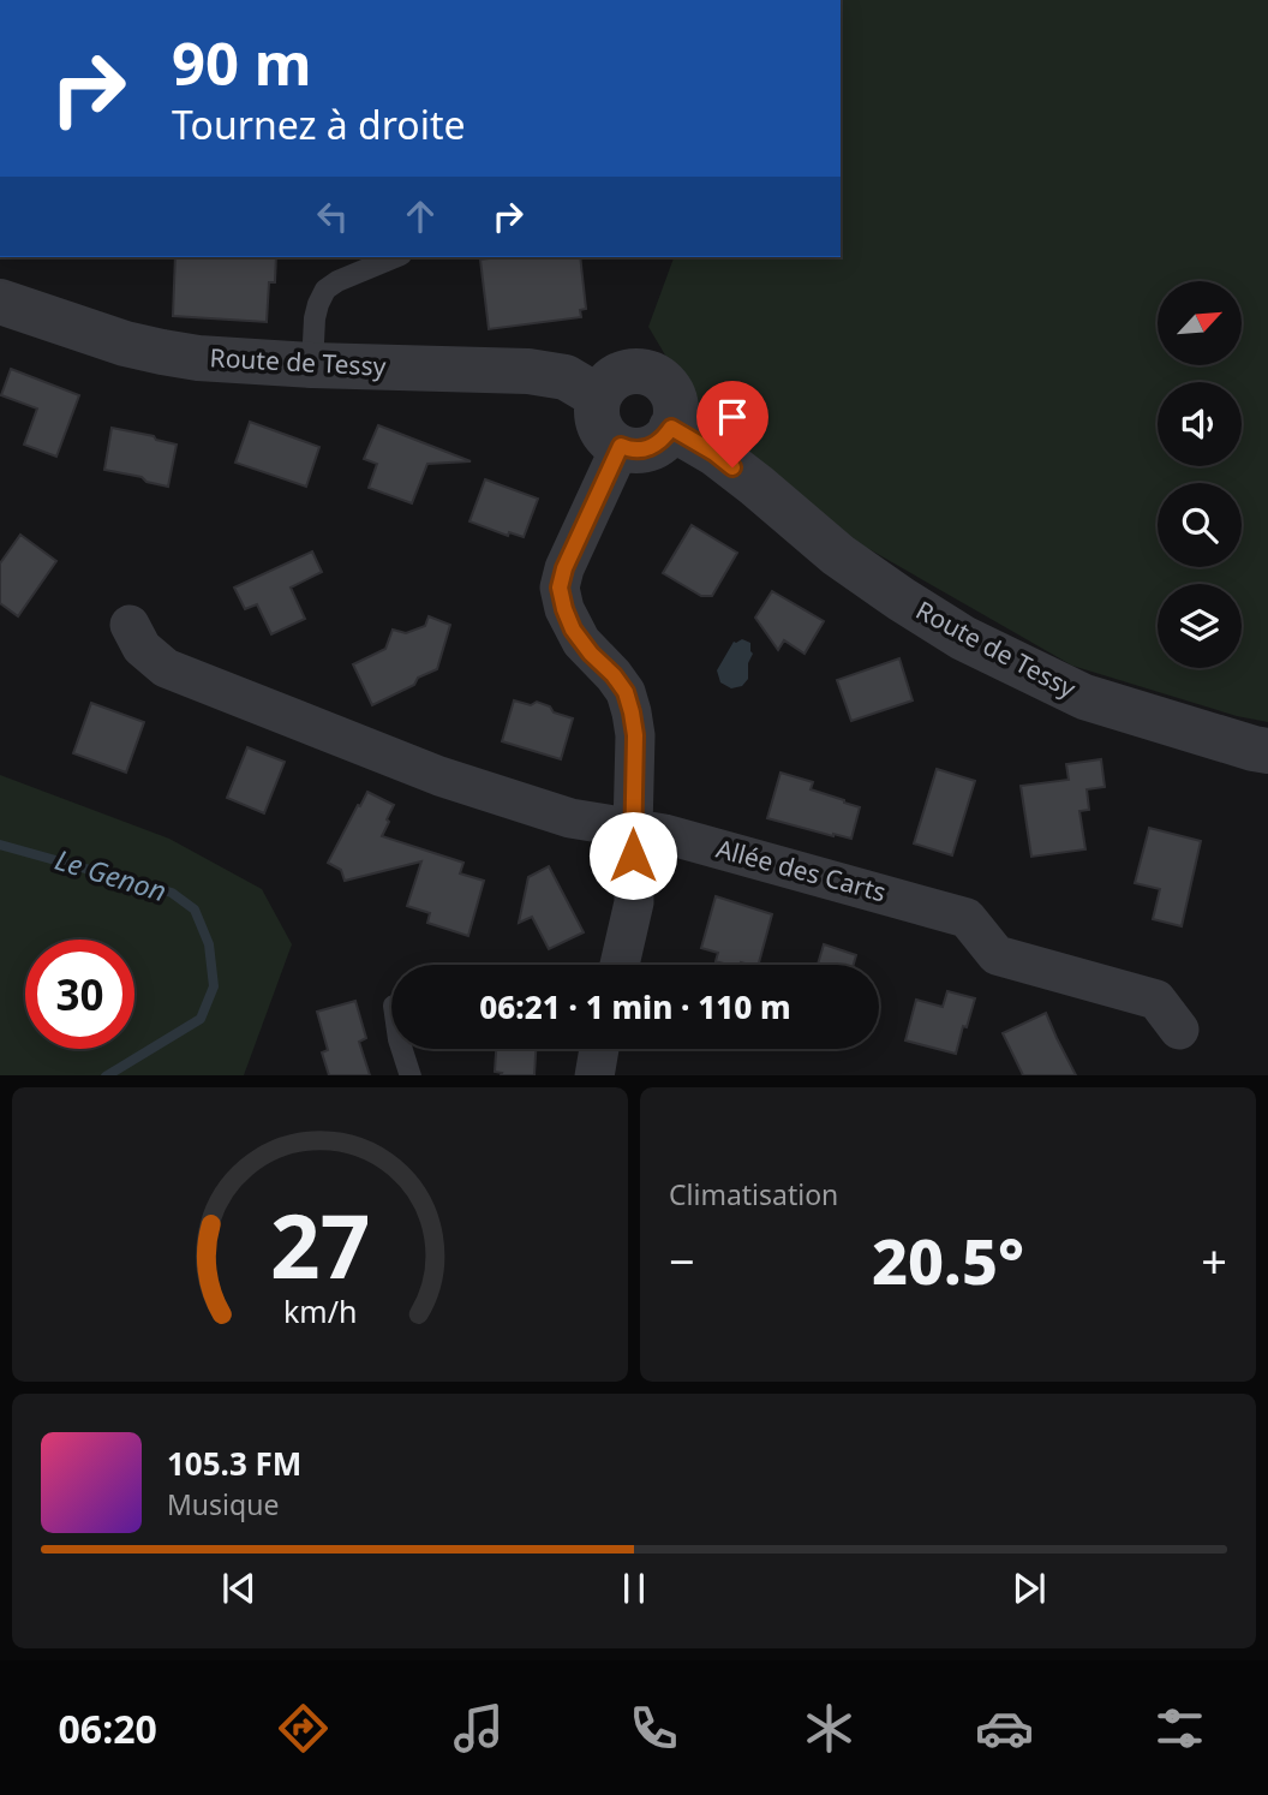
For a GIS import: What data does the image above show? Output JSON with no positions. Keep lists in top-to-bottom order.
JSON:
{
  "streets": {
    "street": ["Route de Tessy", "Allée des Carts"]
  },
  "water": ["Le Genon"],
  "north": "top right",
  "page": {
    "turn": ["90 m", "Tournez à droite"],
    "limit": "30",
    "trip": "06:21 · 1 min · 110 m",
    "tile": "Climatisation",
    "heat": ["−", "20.5°", "+"],
    "song": ["105.3 FM", "Musique"],
    "tabs": "06:20",
    "gauge": ["27", "km/h"]
  }
}
